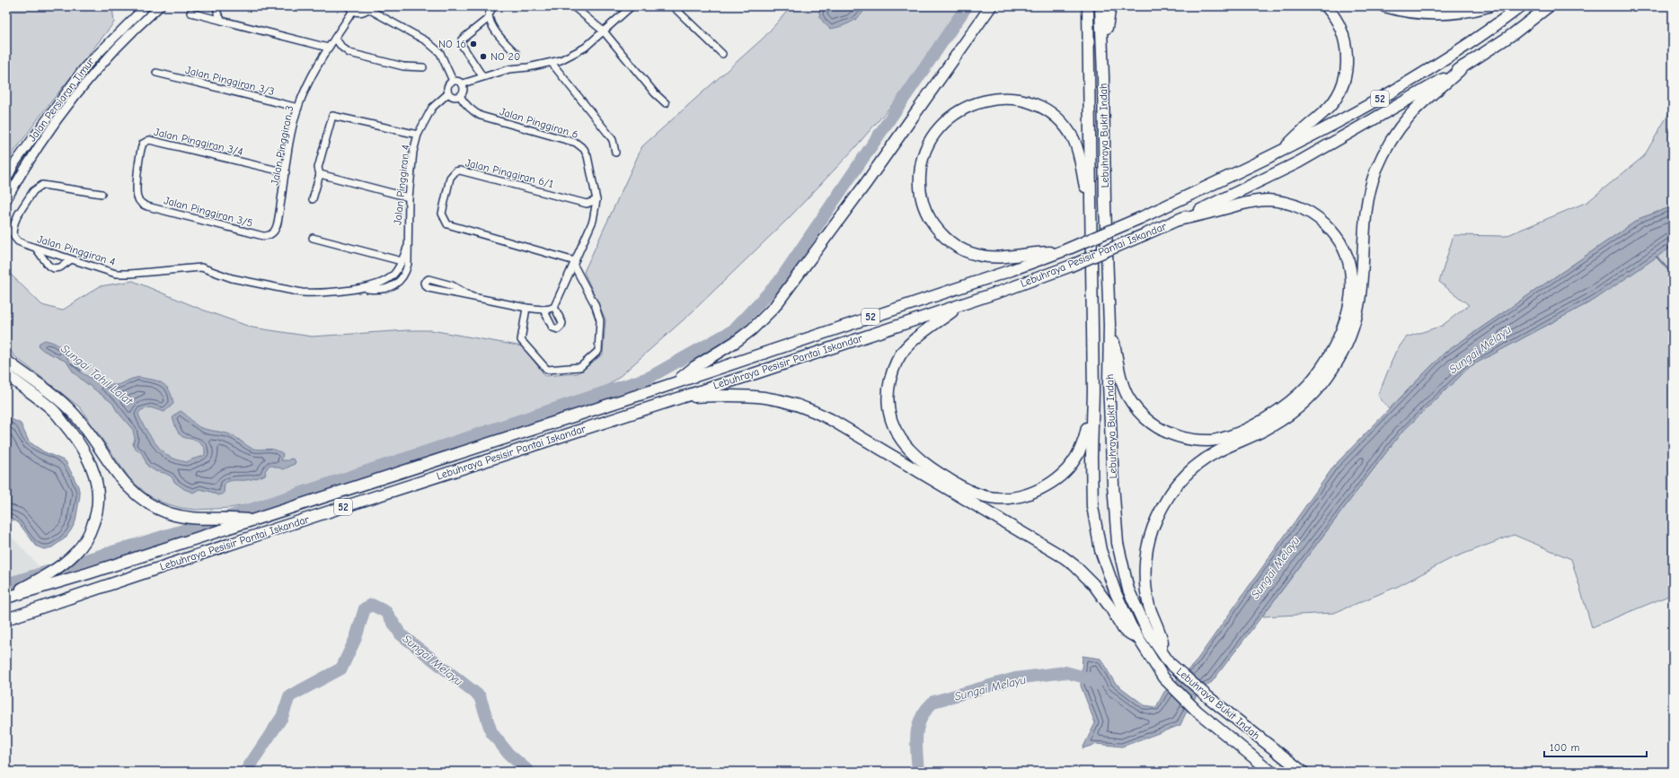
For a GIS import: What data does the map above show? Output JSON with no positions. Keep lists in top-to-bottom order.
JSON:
{
  "streets": {
    "highway": ["52", "Lebuhraya Bukit Indah", "Lebuhraya Pesisir Pantai Iskandar"],
    "street": [
      "Jalan Pinggiran 3/3",
      "Jalan Persiaran Timur",
      "Jalan Pinggiran 6",
      "Jalan Pinggiran 3/4",
      "Jalan Pinggiran 3",
      "Jalan Pinggiran 6/1",
      "Jalan Pinggiran 4",
      "Jalan Pinggiran 3/5"
    ]
  },
  "crossings": [
    ["Jalan Pinggiran 3/3", "Jalan Pinggiran 3"],
    ["Jalan Pinggiran 6", "Jalan Pinggiran 6/1"],
    ["Jalan Pinggiran 6", "Jalan Pinggiran 4"],
    ["Jalan Pinggiran 3/4", "Jalan Pinggiran 3"],
    ["Jalan Pinggiran 3/4", "Jalan Pinggiran 3/5"],
    ["Jalan Pinggiran 3", "Jalan Pinggiran 3/5"]
  ],
  "water": ["Sungai Melayu", "Sungai Tahil Lalat"],
  "places": ["NO 16", "NO 20"],
  "scale_bar": "100 m"
}
